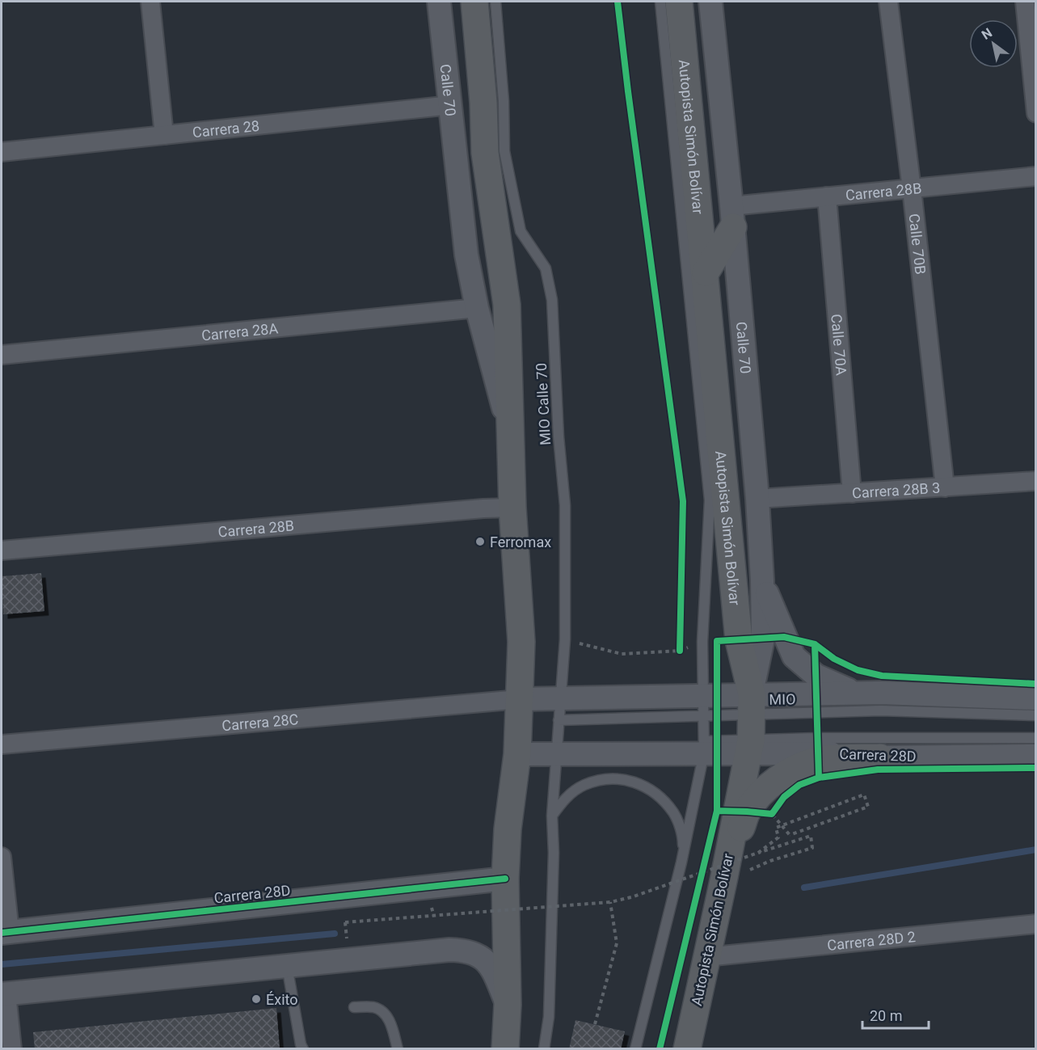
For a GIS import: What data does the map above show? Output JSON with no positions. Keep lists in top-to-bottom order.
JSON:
{
  "streets": {
    "highway": ["Autopista Simón Bolívar"],
    "street": [
      "Calle 70",
      "Carrera 28",
      "Carrera 28B",
      "Calle 70B",
      "Carrera 28A",
      "Calle 70A",
      "Carrera 28B 3",
      "Carrera 28C",
      "Carrera 28D",
      "Carrera 28D 2"
    ],
    "lane": ["MIO Calle 70", "MIO"]
  },
  "crossings": [
    ["Calle 70", "Carrera 28"],
    ["Calle 70", "Autopista Simón Bolívar"],
    ["Calle 70", "Carrera 28B"],
    ["Calle 70", "Carrera 28A"],
    ["Calle 70", "Carrera 28B 3"],
    ["Calle 70", "MIO"],
    ["Autopista Simón Bolívar", "MIO"],
    ["Autopista Simón Bolívar", "Carrera 28D"],
    ["Autopista Simón Bolívar", "Carrera 28D 2"],
    ["Carrera 28B", "Calle 70B"],
    ["Carrera 28B", "Calle 70A"],
    ["Calle 70B", "Carrera 28B 3"],
    ["Calle 70A", "Carrera 28B 3"],
    ["MIO Calle 70", "Carrera 28D"]
  ],
  "places": ["Ferromax", "Éxito"],
  "scale_bar": "20 m",
  "north": "top left"
}
